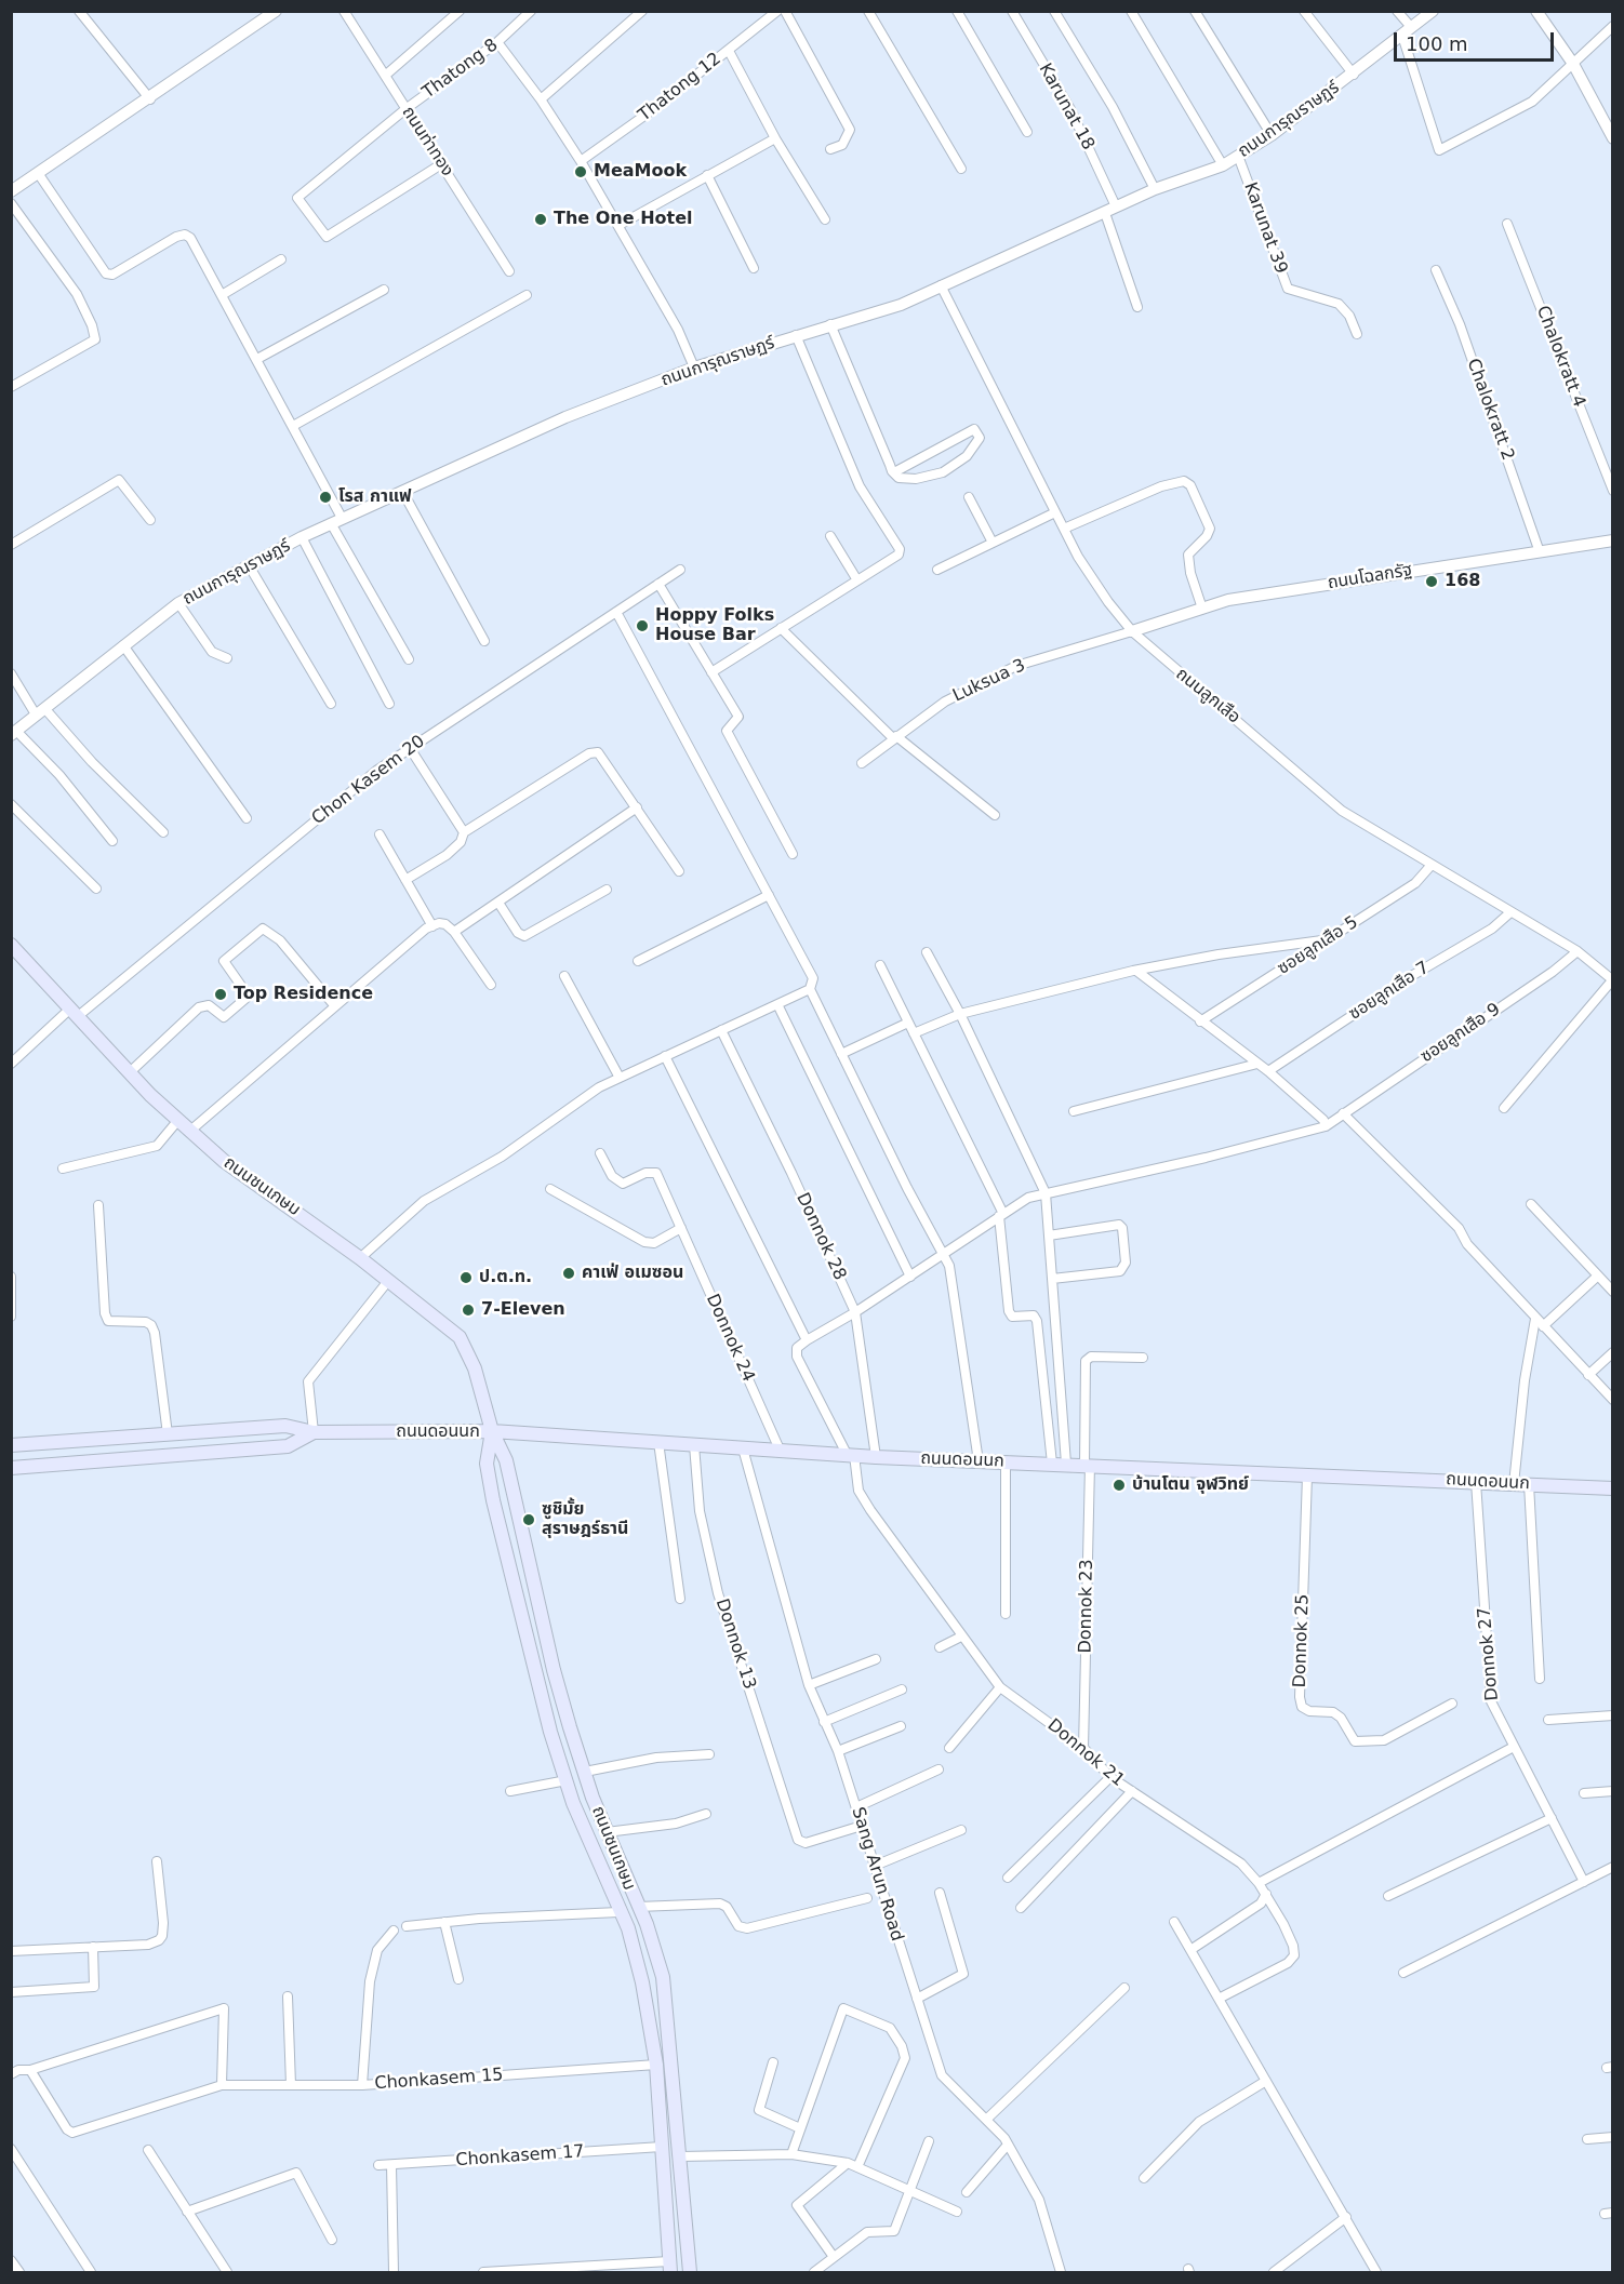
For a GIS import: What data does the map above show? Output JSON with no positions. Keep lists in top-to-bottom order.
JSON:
{
  "streets": {
    "main road": ["ถนนชนเกษม", "ถนนดอนนก"],
    "street": [
      "Thatong 8",
      "Thatong 12",
      "Karunat 18",
      "ถนนการุณราษฏร์",
      "ถนนท่าทอง",
      "Karunat 39",
      "Chalokratt 4",
      "Chalokratt 2",
      "ถนนโฉลกรัฐ",
      "Luksua 3",
      "ถนนลูกเสือ",
      "Chon Kasem 20",
      "ซอยลูกเสือ 5",
      "ซอยลูกเสือ 7",
      "ซอยลูกเสือ 9",
      "Donnok 28",
      "Donnok 24",
      "Donnok 23",
      "Donnok 25",
      "Donnok 13",
      "Donnok 27",
      "Donnok 21",
      "Sang Arun Road",
      "Chonkasem 15",
      "Chonkasem 17"
    ]
  },
  "crossings": [
    ["Thatong 8", "ถนนท่าทอง"],
    ["Karunat 18", "ถนนการุณราษฏร์"],
    ["ถนนการุณราษฏร์", "Karunat 39"],
    ["ถนนการุณราษฏร์", "ถนนลูกเสือ"],
    ["Chalokratt 2", "ถนนโฉลกรัฐ"],
    ["ถนนโฉลกรัฐ", "Luksua 3"],
    ["ถนนโฉลกรัฐ", "ถนนลูกเสือ"],
    ["Luksua 3", "ถนนลูกเสือ"],
    ["ถนนลูกเสือ", "ซอยลูกเสือ 5"],
    ["ถนนลูกเสือ", "ซอยลูกเสือ 7"],
    ["ถนนลูกเสือ", "ซอยลูกเสือ 9"],
    ["Chon Kasem 20", "ถนนชนเกษม"],
    ["ถนนชนเกษม", "ถนนดอนนก"],
    ["ถนนชนเกษม", "Chonkasem 15"],
    ["ถนนชนเกษม", "Chonkasem 17"],
    ["Donnok 28", "ถนนดอนนก"],
    ["Donnok 24", "ถนนดอนนก"],
    ["ถนนดอนนก", "Donnok 23"],
    ["ถนนดอนนก", "Donnok 25"],
    ["ถนนดอนนก", "Donnok 13"],
    ["ถนนดอนนก", "Donnok 27"],
    ["ถนนดอนนก", "Donnok 21"],
    ["ถนนดอนนก", "Sang Arun Road"],
    ["Donnok 23", "Donnok 21"],
    ["Donnok 13", "Sang Arun Road"]
  ],
  "places": [
    "MeaMook",
    "The One Hotel",
    "โรส กาแฟ",
    "168",
    "Hoppy Folks House Bar",
    "Top Residence",
    "คาเฟ่ อเมซอน",
    "ป.ต.ท.",
    "7-Eleven",
    "บ้านโตน จุฬวิทย์",
    "ซูชิมั้ย สุราษฎร์ธานี"
  ],
  "scale_bar": "100 m"
}
